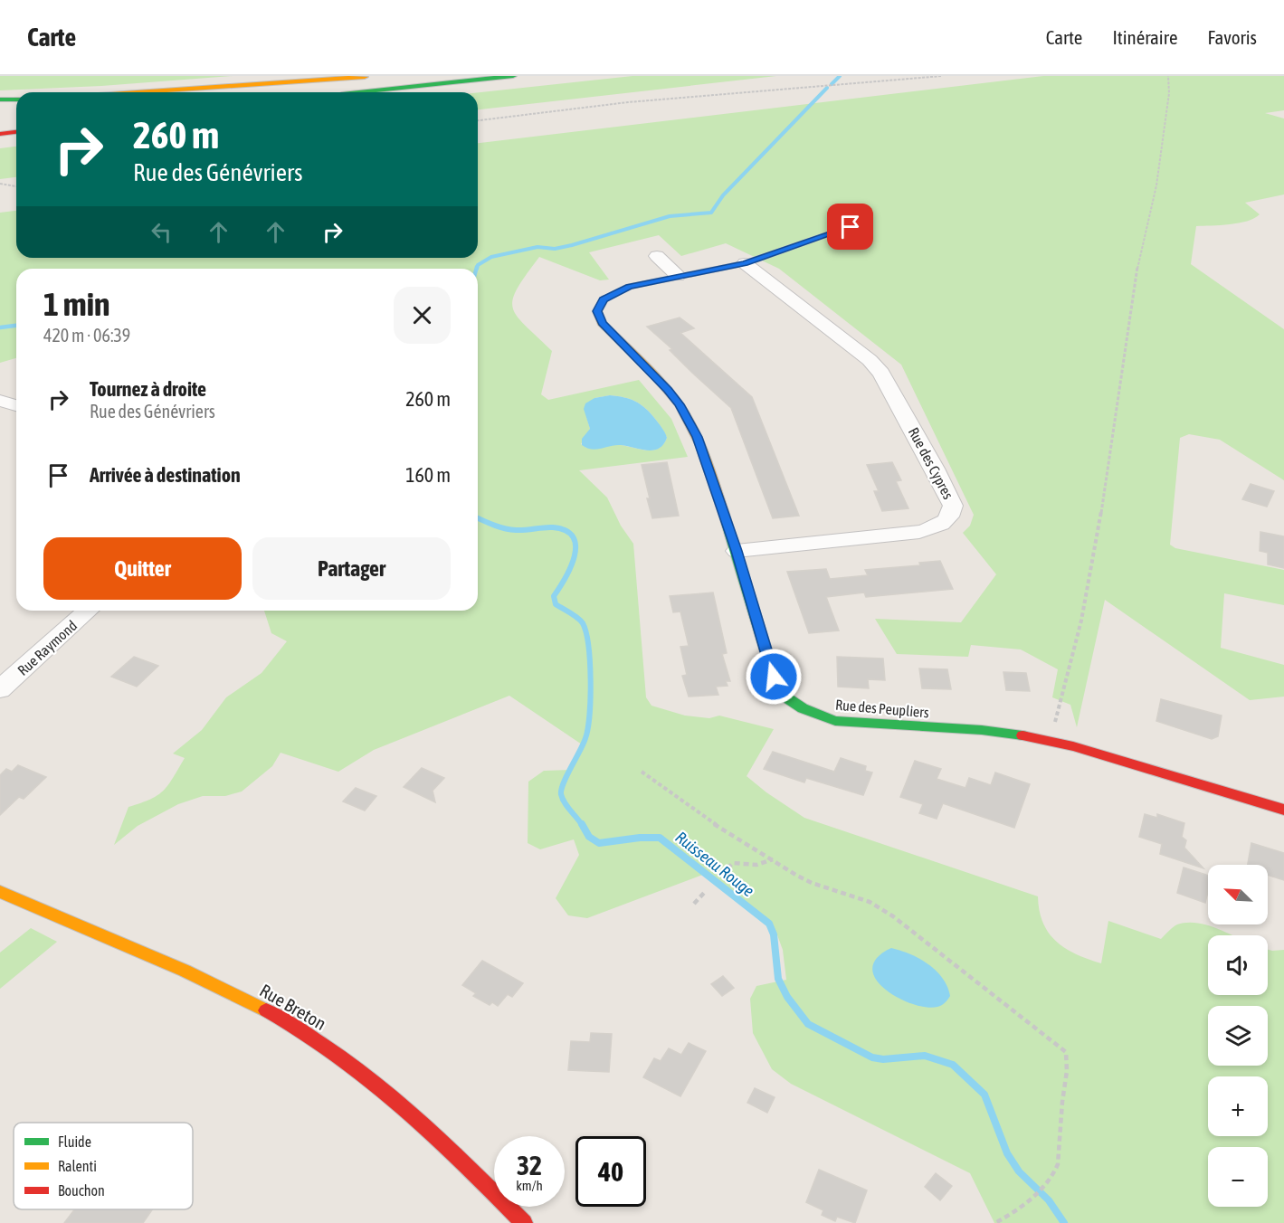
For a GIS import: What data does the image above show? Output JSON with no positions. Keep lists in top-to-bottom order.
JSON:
{
  "streets": {
    "main road": ["Rue des Peupliers", "Rue Breton"],
    "street": ["Rue des Cypres", "Rue Raymond"]
  },
  "crossings": [
    ["Rue des Cypres", "Rue des Peupliers"]
  ],
  "water": ["Ruisseau Rouge"],
  "legend": ["Fluide", "Ralenti", "Bouchon"],
  "north": "top left",
  "page": {
    "header": "Carte",
    "nav": ["Carte", "Itinéraire", "Favoris"],
    "turn": ["260 m", "Rue des Génévriers"],
    "heading": ["1 min", "420 m · 06:39"],
    "list": [
      {
        "name": "Tournez à droite",
        "note": "Rue des Génévriers",
        "value": "260 m"
      },
      {
        "name": "Arrivée à destination",
        "value": "160 m"
      }
    ],
    "buttons": ["Quitter", "Partager"],
    "map_buttons": ["+", "−"],
    "speed": "32 km/h",
    "limit": "40"
  }
}
